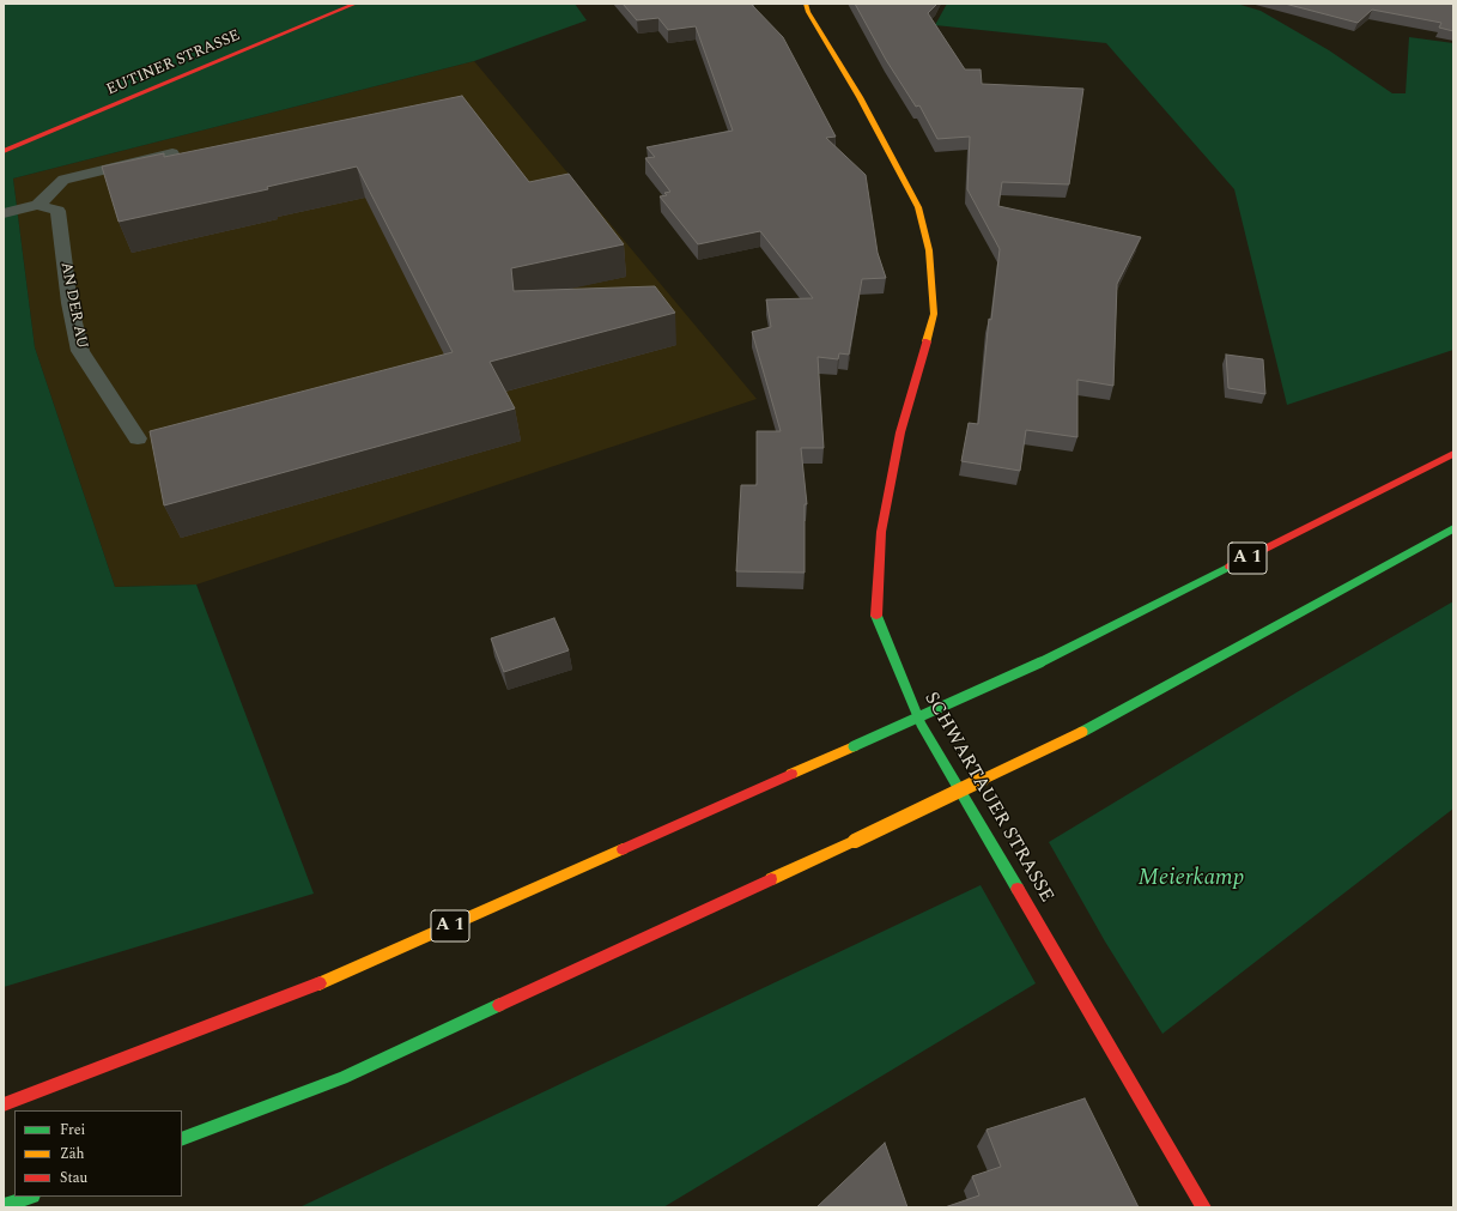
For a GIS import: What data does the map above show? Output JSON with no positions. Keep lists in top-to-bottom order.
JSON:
{
  "streets": {
    "main road": ["EUTINER STRASSE", "A 1", "SCHWARTAUER STRASSE"],
    "lane": ["AN DER AU"]
  },
  "parks": ["Meierkamp"],
  "legend": ["Frei", "Zäh", "Stau"]
}
